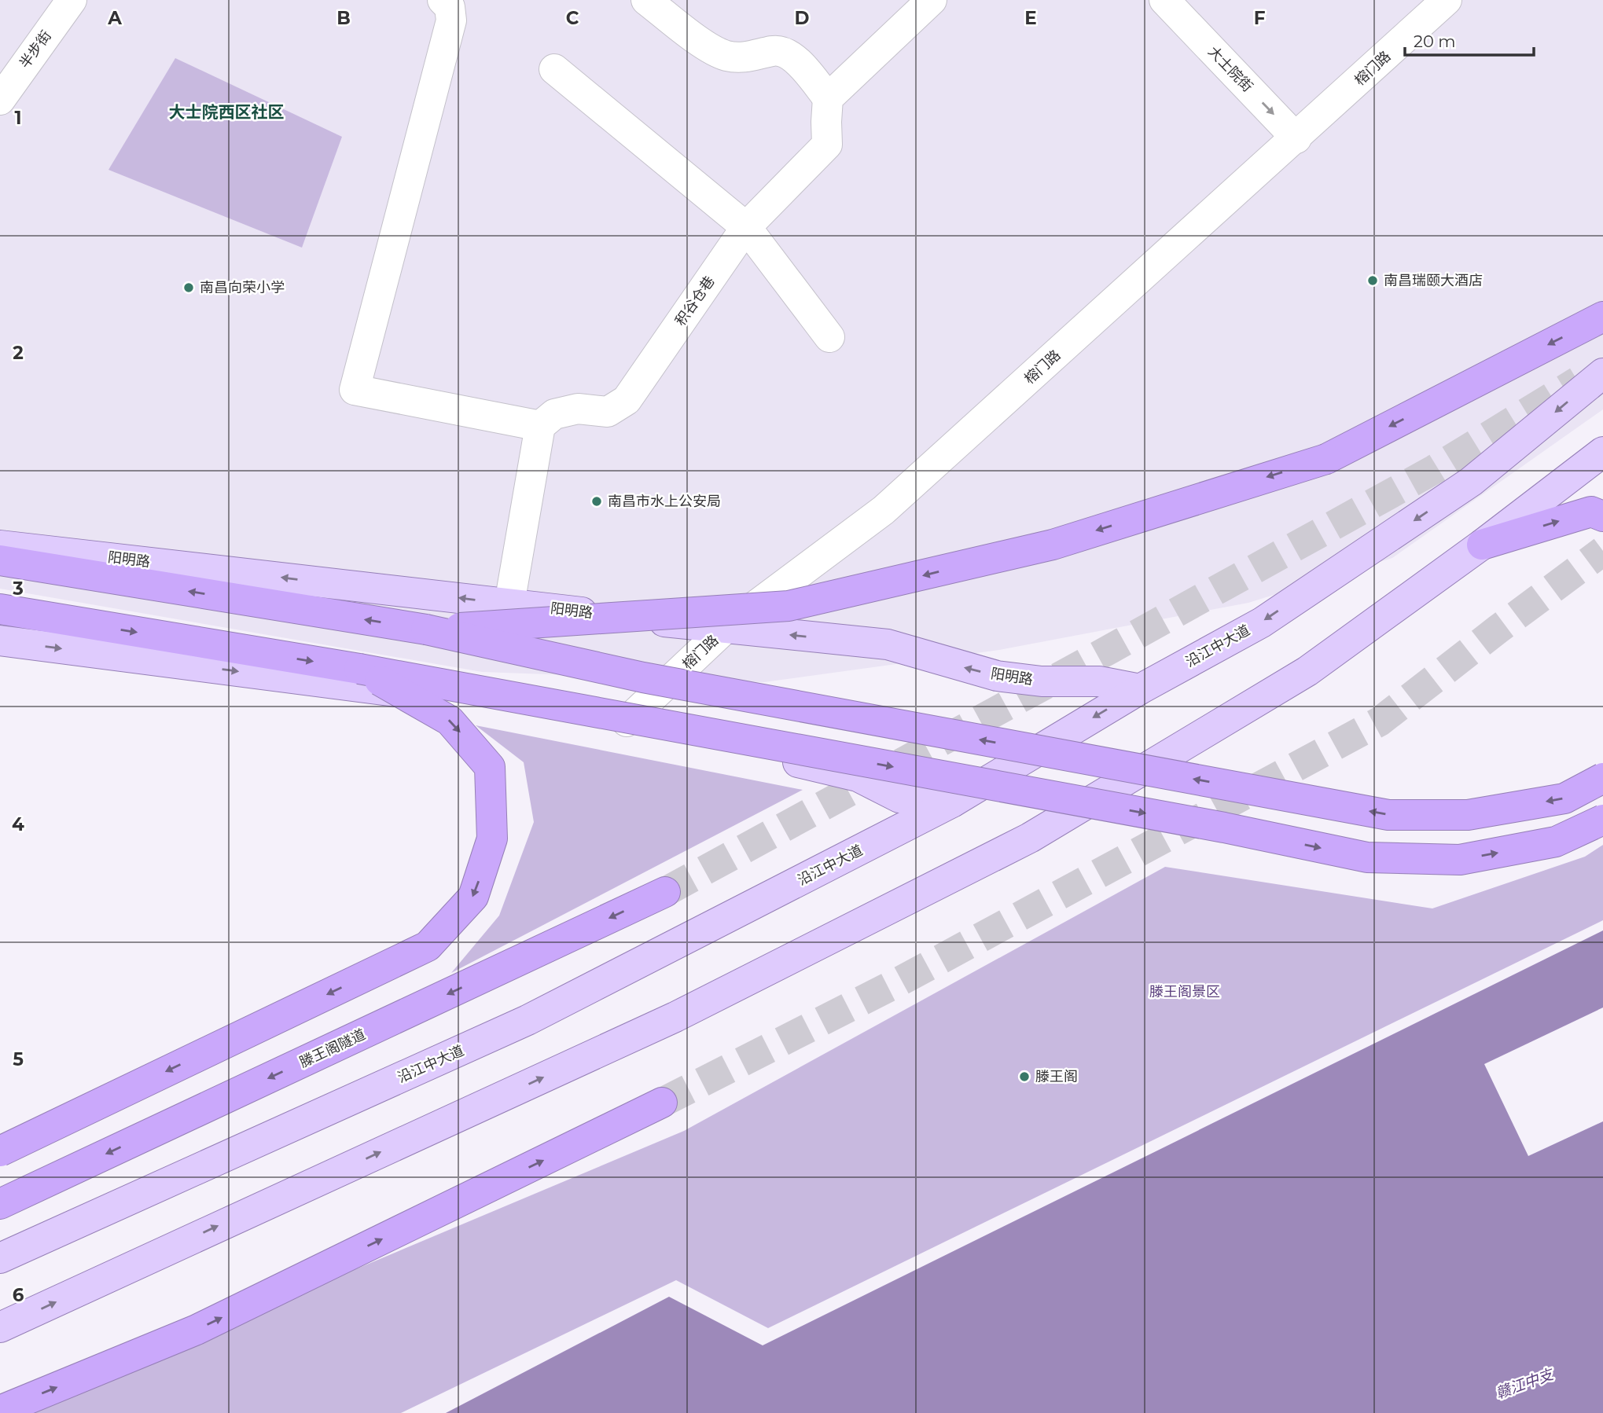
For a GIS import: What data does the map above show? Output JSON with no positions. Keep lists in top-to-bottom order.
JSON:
{
  "streets": {
    "highway": ["滕王阁隧道"],
    "main road": ["阳明路", "沿江中大道"],
    "street": [
      "半步街",
      "榕门路",
      "大士院街",
      "积谷仓巷"
    ]
  },
  "crossings": [
    ["榕门路", "大士院街"],
    ["榕门路", "阳明路"],
    ["阳明路", "沿江中大道"]
  ],
  "one_way": ["大士院街"],
  "districts": ["大士院西区社区"],
  "water": ["赣江中支"],
  "parks": ["滕王阁景区"],
  "places": [
    "南昌瑞颐大酒店",
    "南昌向荣小学",
    "南昌市水上公安局",
    "滕王阁"
  ],
  "scale_bar": "20 m",
  "grid": {
    "columns": [
      "A",
      "B",
      "C",
      "D",
      "E",
      "F"
    ],
    "rows": [
      "1",
      "2",
      "3",
      "4",
      "5",
      "6"
    ]
  }
}
